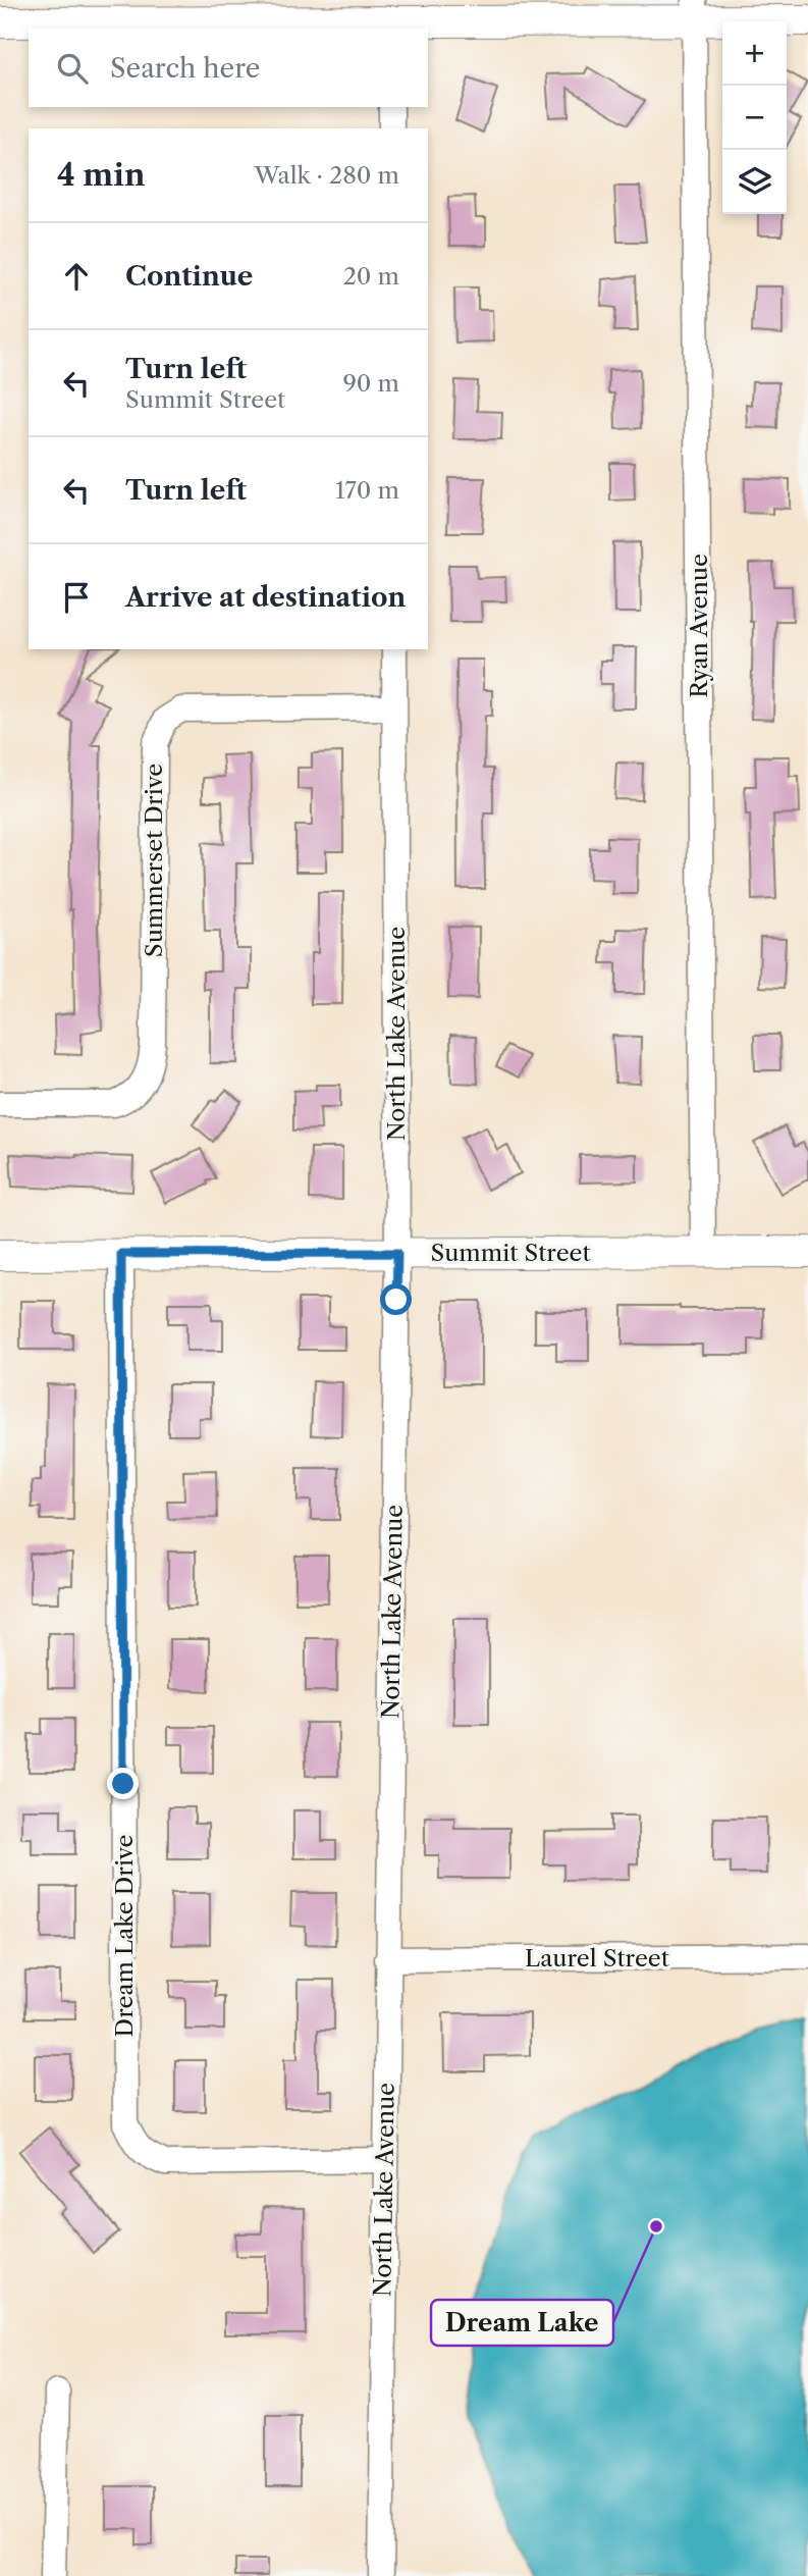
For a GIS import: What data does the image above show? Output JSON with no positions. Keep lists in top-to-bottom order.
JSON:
{
  "streets": {
    "street": [
      "Ryan Avenue",
      "Summerset Drive",
      "North Lake Avenue",
      "Summit Street",
      "Dream Lake Drive",
      "Laurel Street"
    ]
  },
  "crossings": [
    ["Ryan Avenue", "Summit Street"],
    ["Summerset Drive", "North Lake Avenue"],
    ["North Lake Avenue", "Summit Street"],
    ["North Lake Avenue", "Dream Lake Drive"],
    ["North Lake Avenue", "Laurel Street"],
    ["Summit Street", "Dream Lake Drive"]
  ],
  "places": ["Dream Lake"],
  "page": {
    "map_buttons": ["+", "−"],
    "search": "Search here",
    "heading": ["4 min", "Walk · 280 m"],
    "list": [
      ["Continue", "20 m"],
      ["Turn left", "Summit Street", "90 m"],
      ["Turn left", "170 m"],
      "Arrive at destination"
    ]
  }
}
